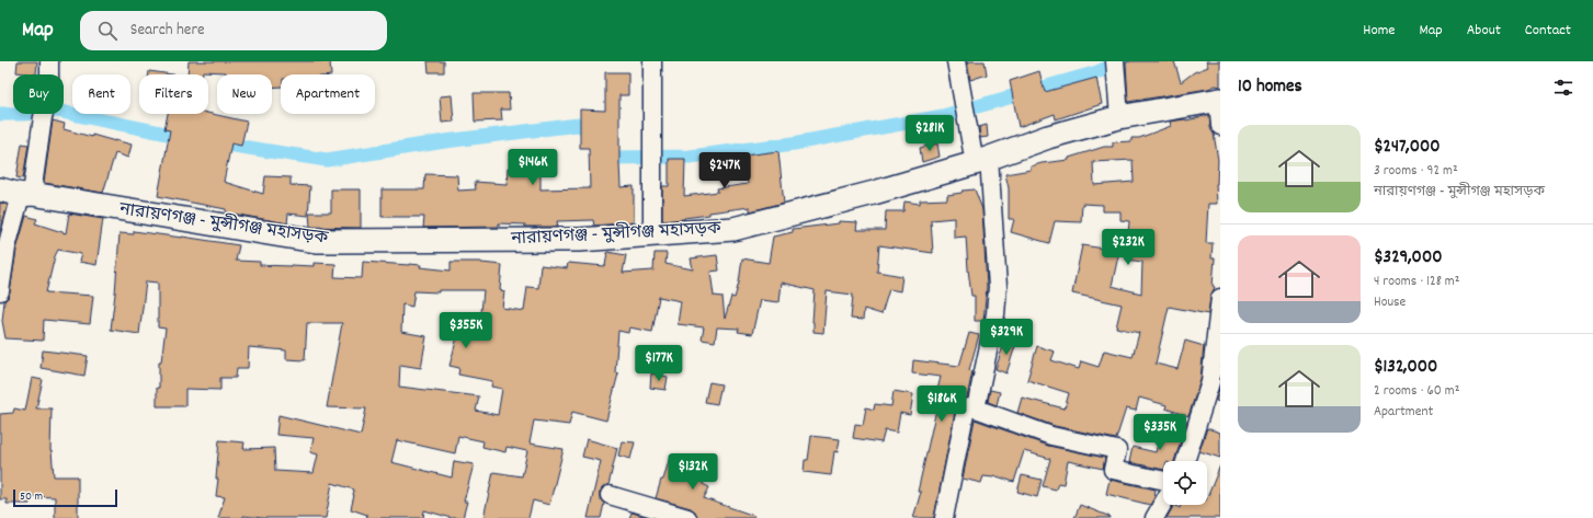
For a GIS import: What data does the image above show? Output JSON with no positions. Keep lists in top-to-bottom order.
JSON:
{
  "streets": {
    "main road": ["নারায়ণগঞ্জ - মুন্সীগঞ্জ মহাসড়ক"]
  },
  "scale_bar": "50 m",
  "page": {
    "header": "Map",
    "search": "Search here",
    "nav": [
      "Home",
      "Map",
      "About",
      "Contact"
    ],
    "heading": "10 homes",
    "chip": [
      "Buy",
      "Rent",
      "Filters",
      "New",
      "Apartment"
    ],
    "list": [
      {
        "name": "$247,000",
        "note": "3 rooms · 92 m² · নারায়ণগঞ্জ - মুন্সীগঞ্জ মহাসড়ক"
      },
      {
        "name": "$329,000",
        "note": "4 rooms · 128 m² · House"
      },
      {
        "name": "$132,000",
        "note": "2 rooms · 60 m² · Apartment"
      }
    ],
    "price": [
      "$281K",
      "$146K",
      "$247K",
      "$232K",
      "$355K",
      "$329K",
      "$177K",
      "$186K",
      "$335K",
      "$132K"
    ],
    "scale": "50 m"
  }
}
